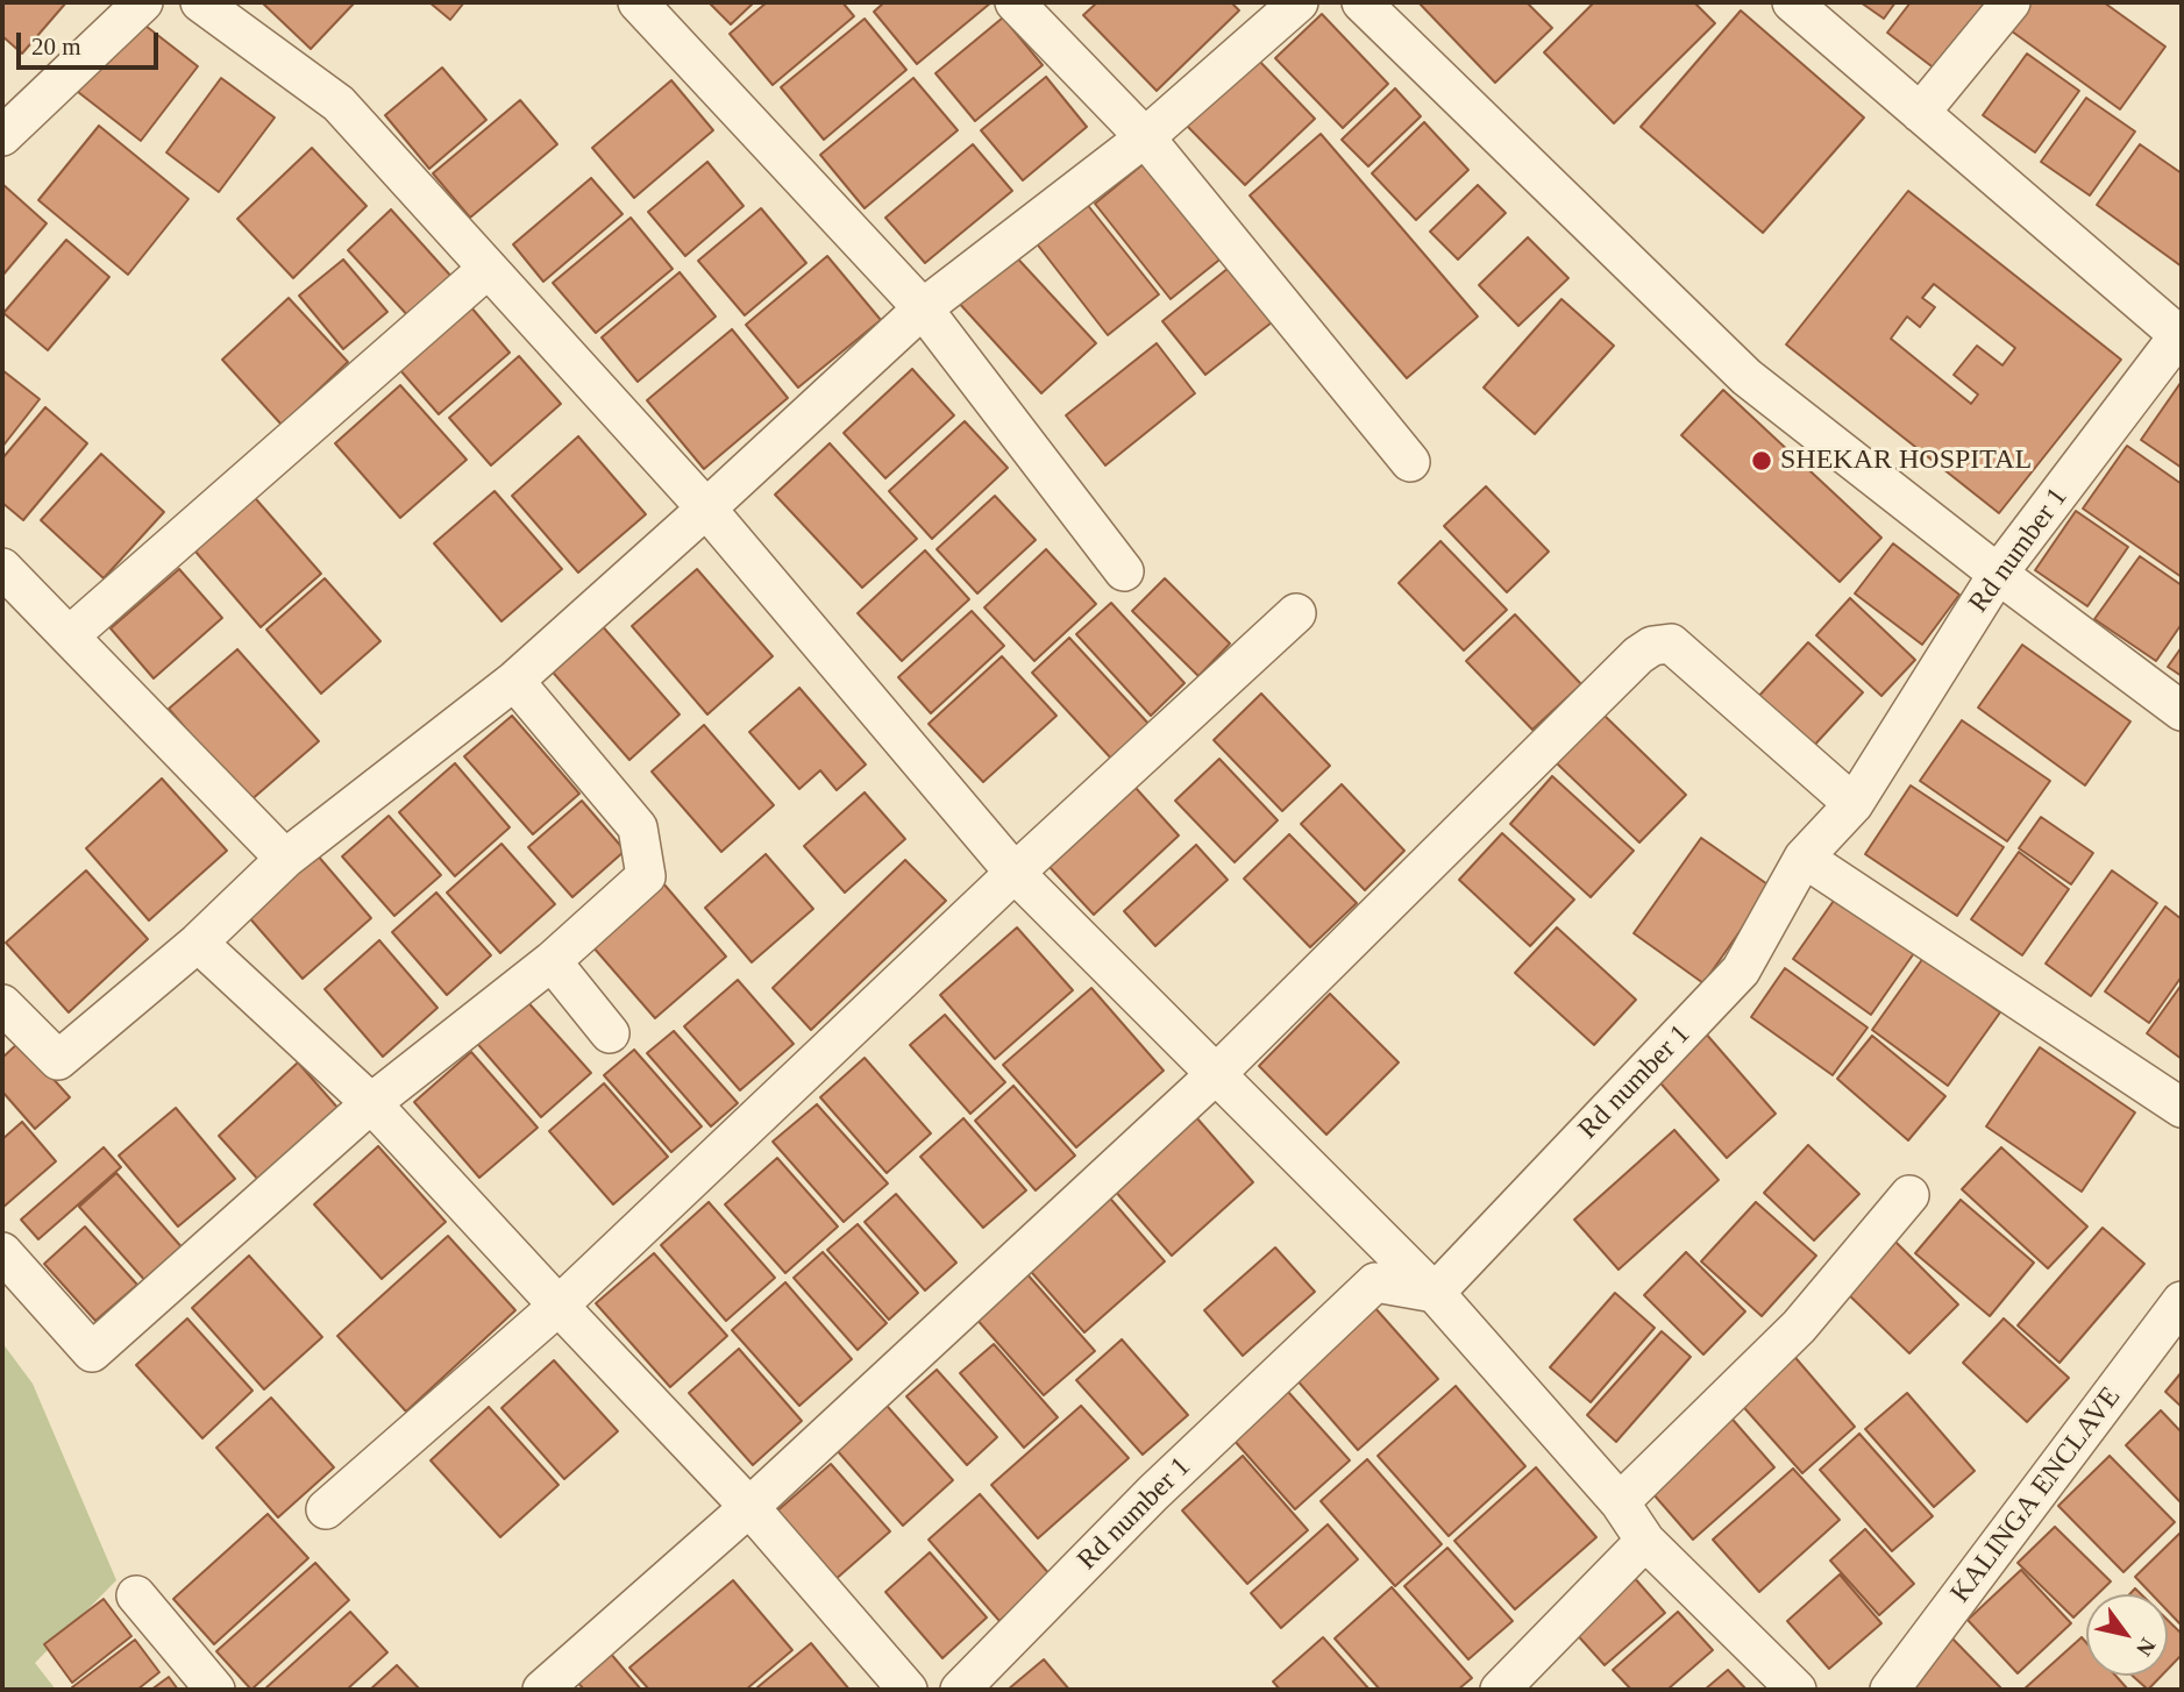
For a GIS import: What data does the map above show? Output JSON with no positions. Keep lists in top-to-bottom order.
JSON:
{
  "streets": {
    "street": ["Rd number 1", "KALINGA ENCLAVE"]
  },
  "places": ["SHEKAR HOSPITAL"],
  "scale_bar": "20 m",
  "north": "bottom right"
}
